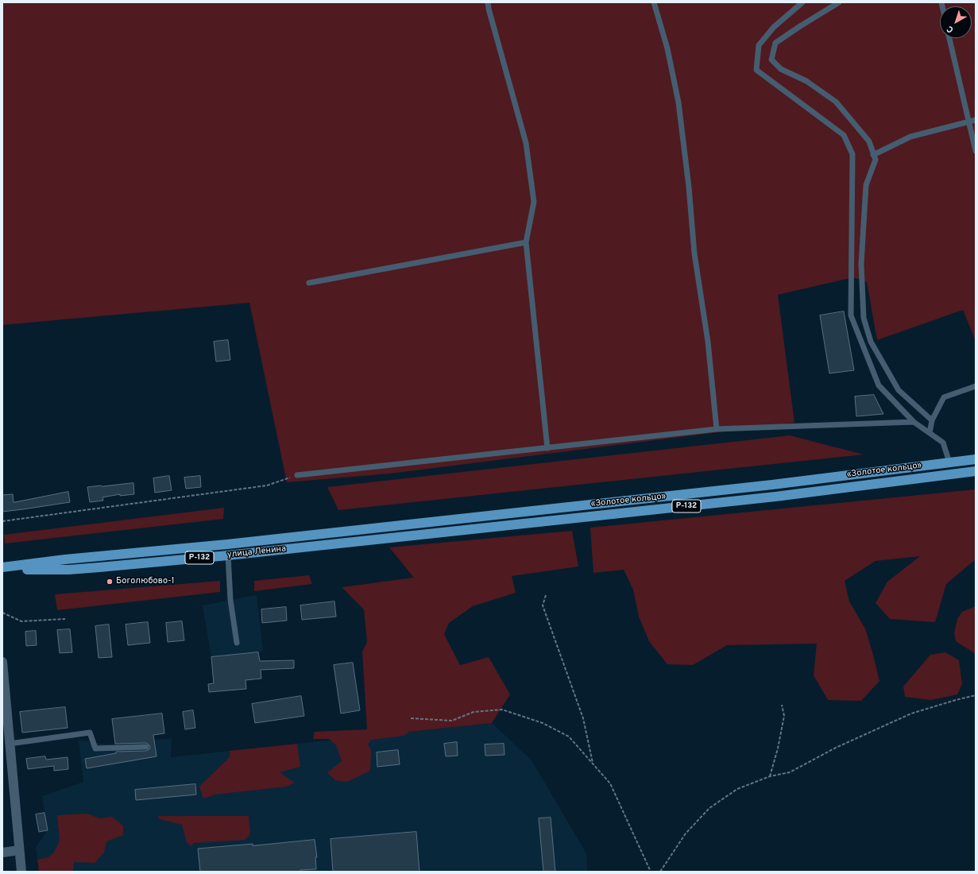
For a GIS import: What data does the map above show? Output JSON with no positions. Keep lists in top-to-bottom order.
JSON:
{
  "streets": {
    "highway": ["«Золотое кольцо»", "Р-132", "улица Ленина"]
  },
  "crossings": [
    ["«Золотое кольцо»", "улица Ленина"]
  ],
  "places": ["Боголюбово-1"],
  "north": "bottom left"
}
